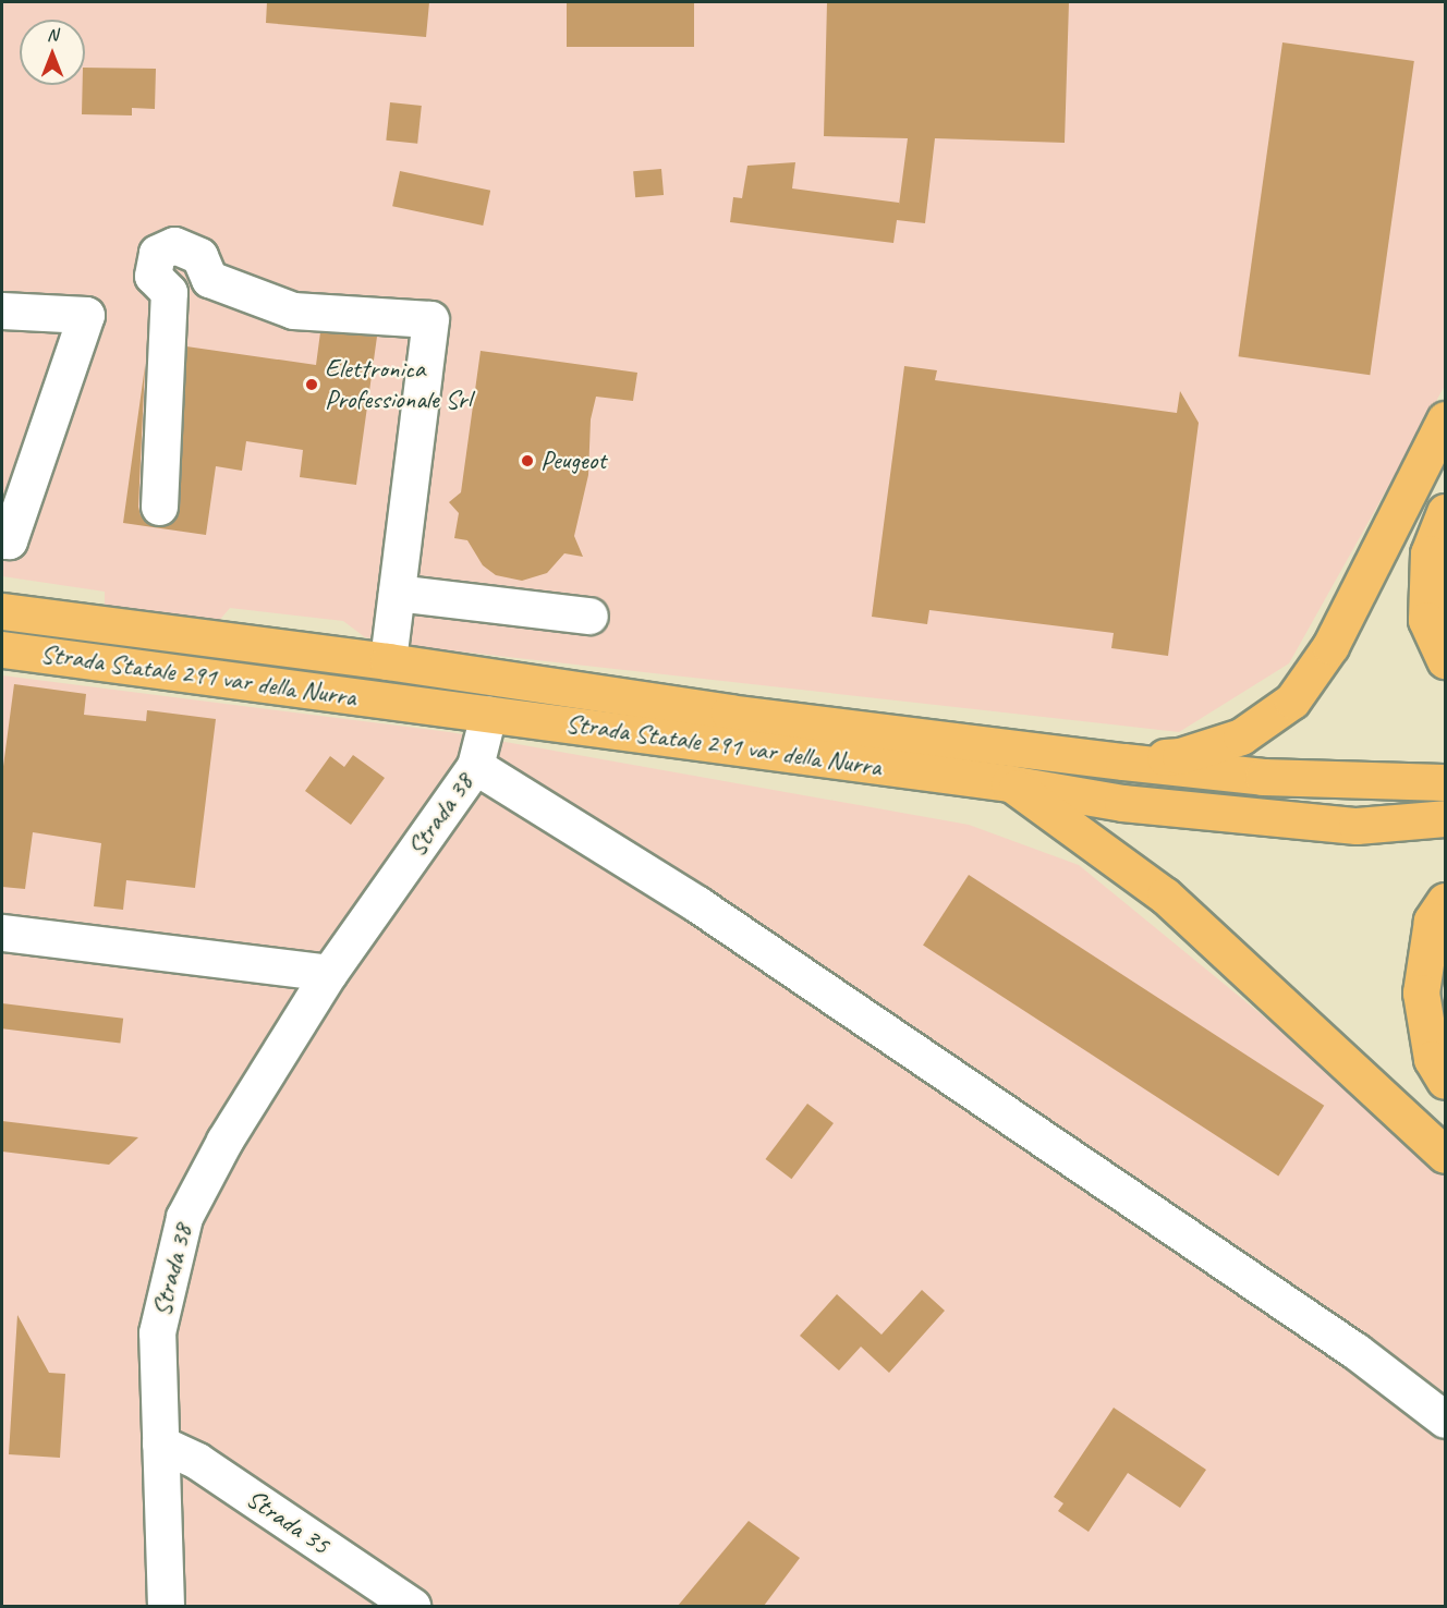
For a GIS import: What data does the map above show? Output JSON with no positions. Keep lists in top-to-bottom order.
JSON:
{
  "streets": {
    "main road": ["Strada Statale 291 var della Nurra"],
    "street": ["Strada 38", "Strada 35"]
  },
  "crossings": [
    ["Strada Statale 291 var della Nurra", "Strada 38"],
    ["Strada 38", "Strada 35"]
  ],
  "places": ["Elettronica Professionale Srl", "Peugeot"],
  "north": "top"
}
